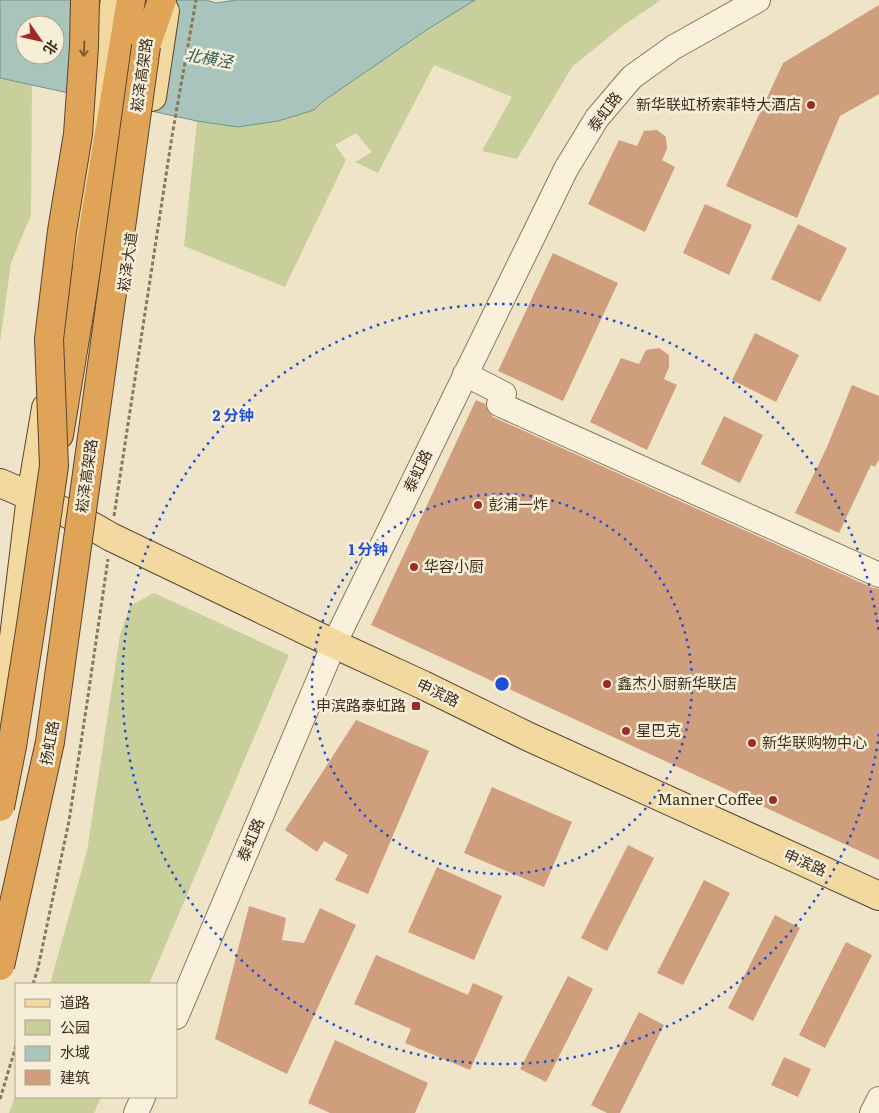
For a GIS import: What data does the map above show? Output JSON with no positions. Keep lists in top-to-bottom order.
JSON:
{
  "streets": {
    "highway": ["崧泽高架路"],
    "main road": ["崧泽大道", "申滨路", "扬虹路"],
    "street": ["泰虹路"]
  },
  "crossings": [
    ["泰虹路", "申滨路"],
    ["崧泽大道", "申滨路"],
    ["崧泽大道", "扬虹路"],
    ["申滨路", "扬虹路"]
  ],
  "water": ["北横泾"],
  "places": {
    "other": [
      "新华联虹桥索菲特大酒店",
      "彭浦一炸",
      "华容小厨",
      "鑫杰小厨新华联店",
      "星巴克",
      "新华联购物中心",
      "Manner Coffee"
    ],
    "transit": ["申滨路泰虹路"]
  },
  "legend": [
    "道路",
    "公园",
    "水域",
    "建筑"
  ],
  "north": "bottom right",
  "rings": ["2 分钟", "1 分钟"]
}
